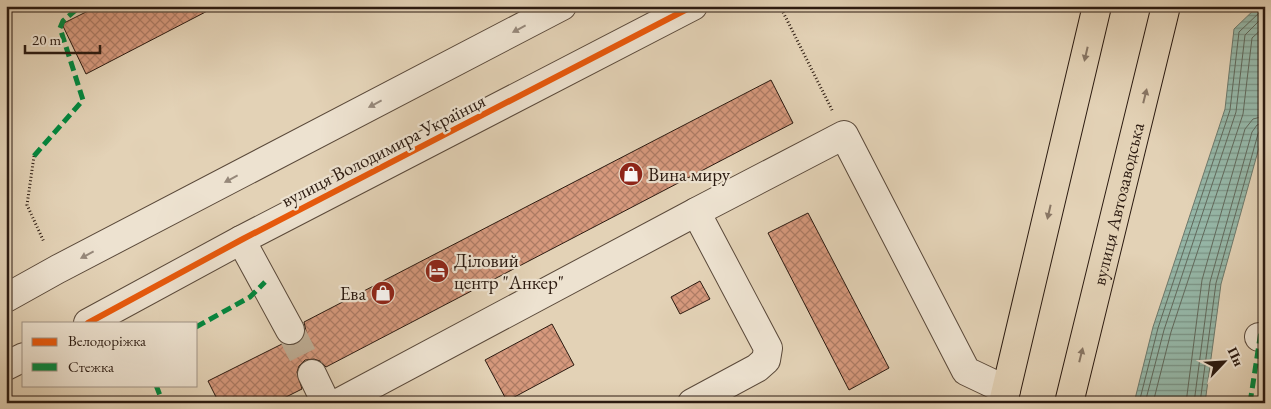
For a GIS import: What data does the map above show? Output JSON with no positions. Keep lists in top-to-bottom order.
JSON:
{
  "streets": {
    "main road": ["вулиця Автозаводська"],
    "street": ["вулиця Володимира Українця"]
  },
  "places": {
    "shop": ["Вина миру", "Ева"],
    "hotel": ["Діловий центр \"Анкер\""]
  },
  "legend": ["Велодоріжка", "Стежка"],
  "scale_bar": "20 m",
  "north": "top right"
}
